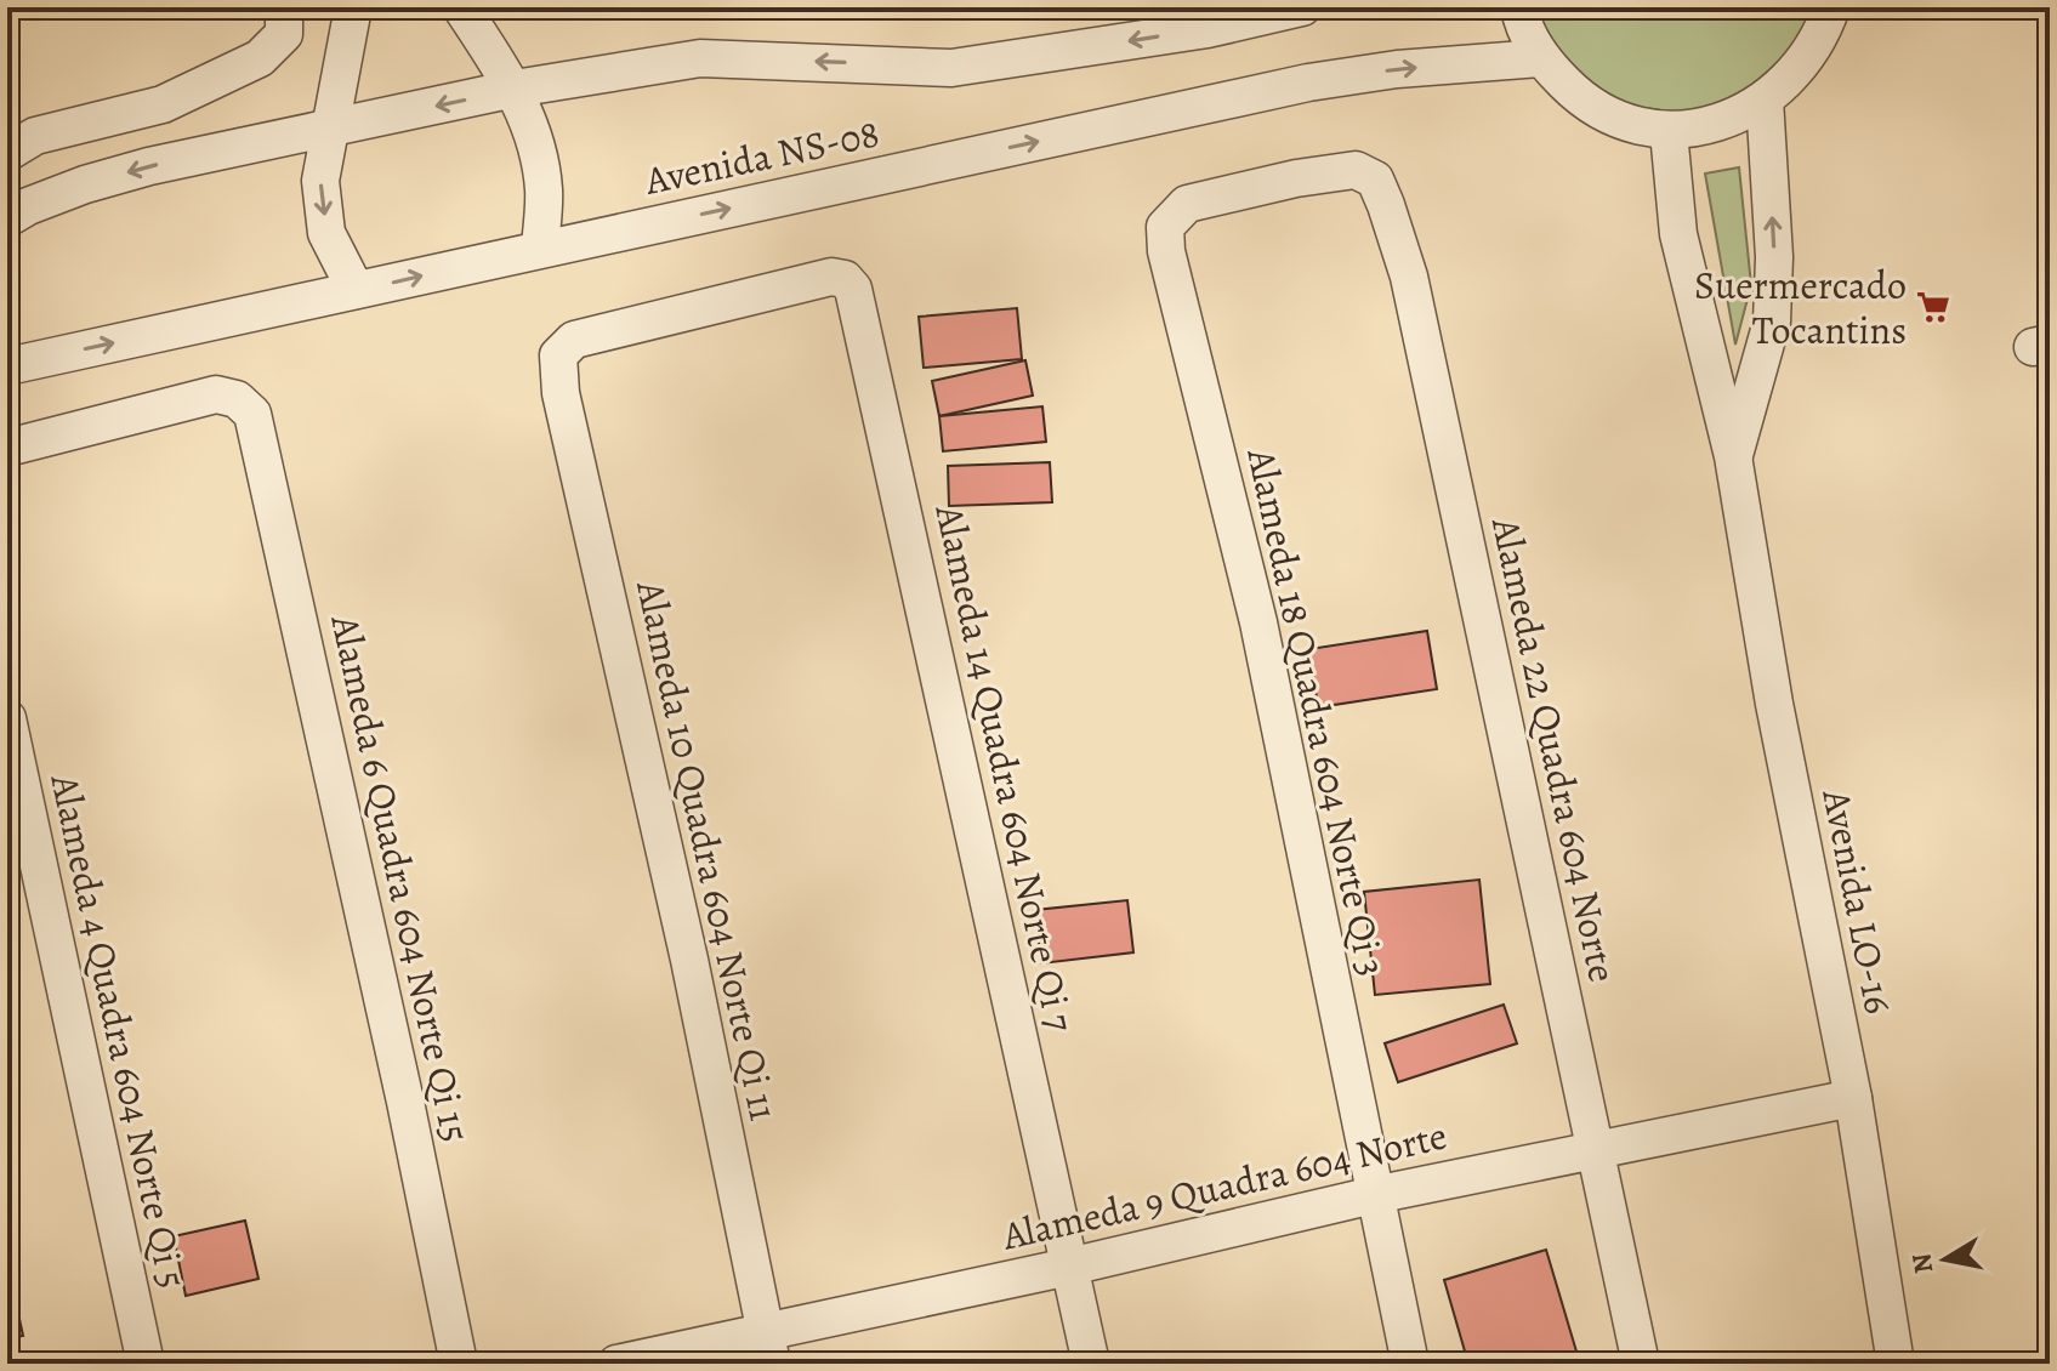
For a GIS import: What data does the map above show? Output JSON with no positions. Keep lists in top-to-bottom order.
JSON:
{
  "streets": {
    "street": [
      "Avenida NS-08",
      "Alameda 18 Quadra 604 Norte Qi 3",
      "Alameda 22 Quadra 604 Norte",
      "Alameda 14 Quadra 604 Norte Qi 7",
      "Alameda 10 Quadra 604 Norte Qi 11",
      "Alameda 6 Quadra 604 Norte Qi 15",
      "Avenida LO-16",
      "Alameda 4 Quadra 604 Norte Qi 5",
      "Alameda 9 Quadra 604 Norte"
    ]
  },
  "crossings": [
    ["Alameda 18 Quadra 604 Norte Qi 3", "Alameda 22 Quadra 604 Norte"],
    ["Alameda 18 Quadra 604 Norte Qi 3", "Alameda 9 Quadra 604 Norte"],
    ["Alameda 22 Quadra 604 Norte", "Alameda 9 Quadra 604 Norte"],
    ["Alameda 14 Quadra 604 Norte Qi 7", "Alameda 10 Quadra 604 Norte Qi 11"],
    ["Alameda 14 Quadra 604 Norte Qi 7", "Alameda 9 Quadra 604 Norte"],
    ["Alameda 10 Quadra 604 Norte Qi 11", "Alameda 9 Quadra 604 Norte"],
    ["Avenida LO-16", "Alameda 9 Quadra 604 Norte"]
  ],
  "places": {
    "supermarket": ["Suermercado Tocantins"]
  },
  "north": "left"
}
